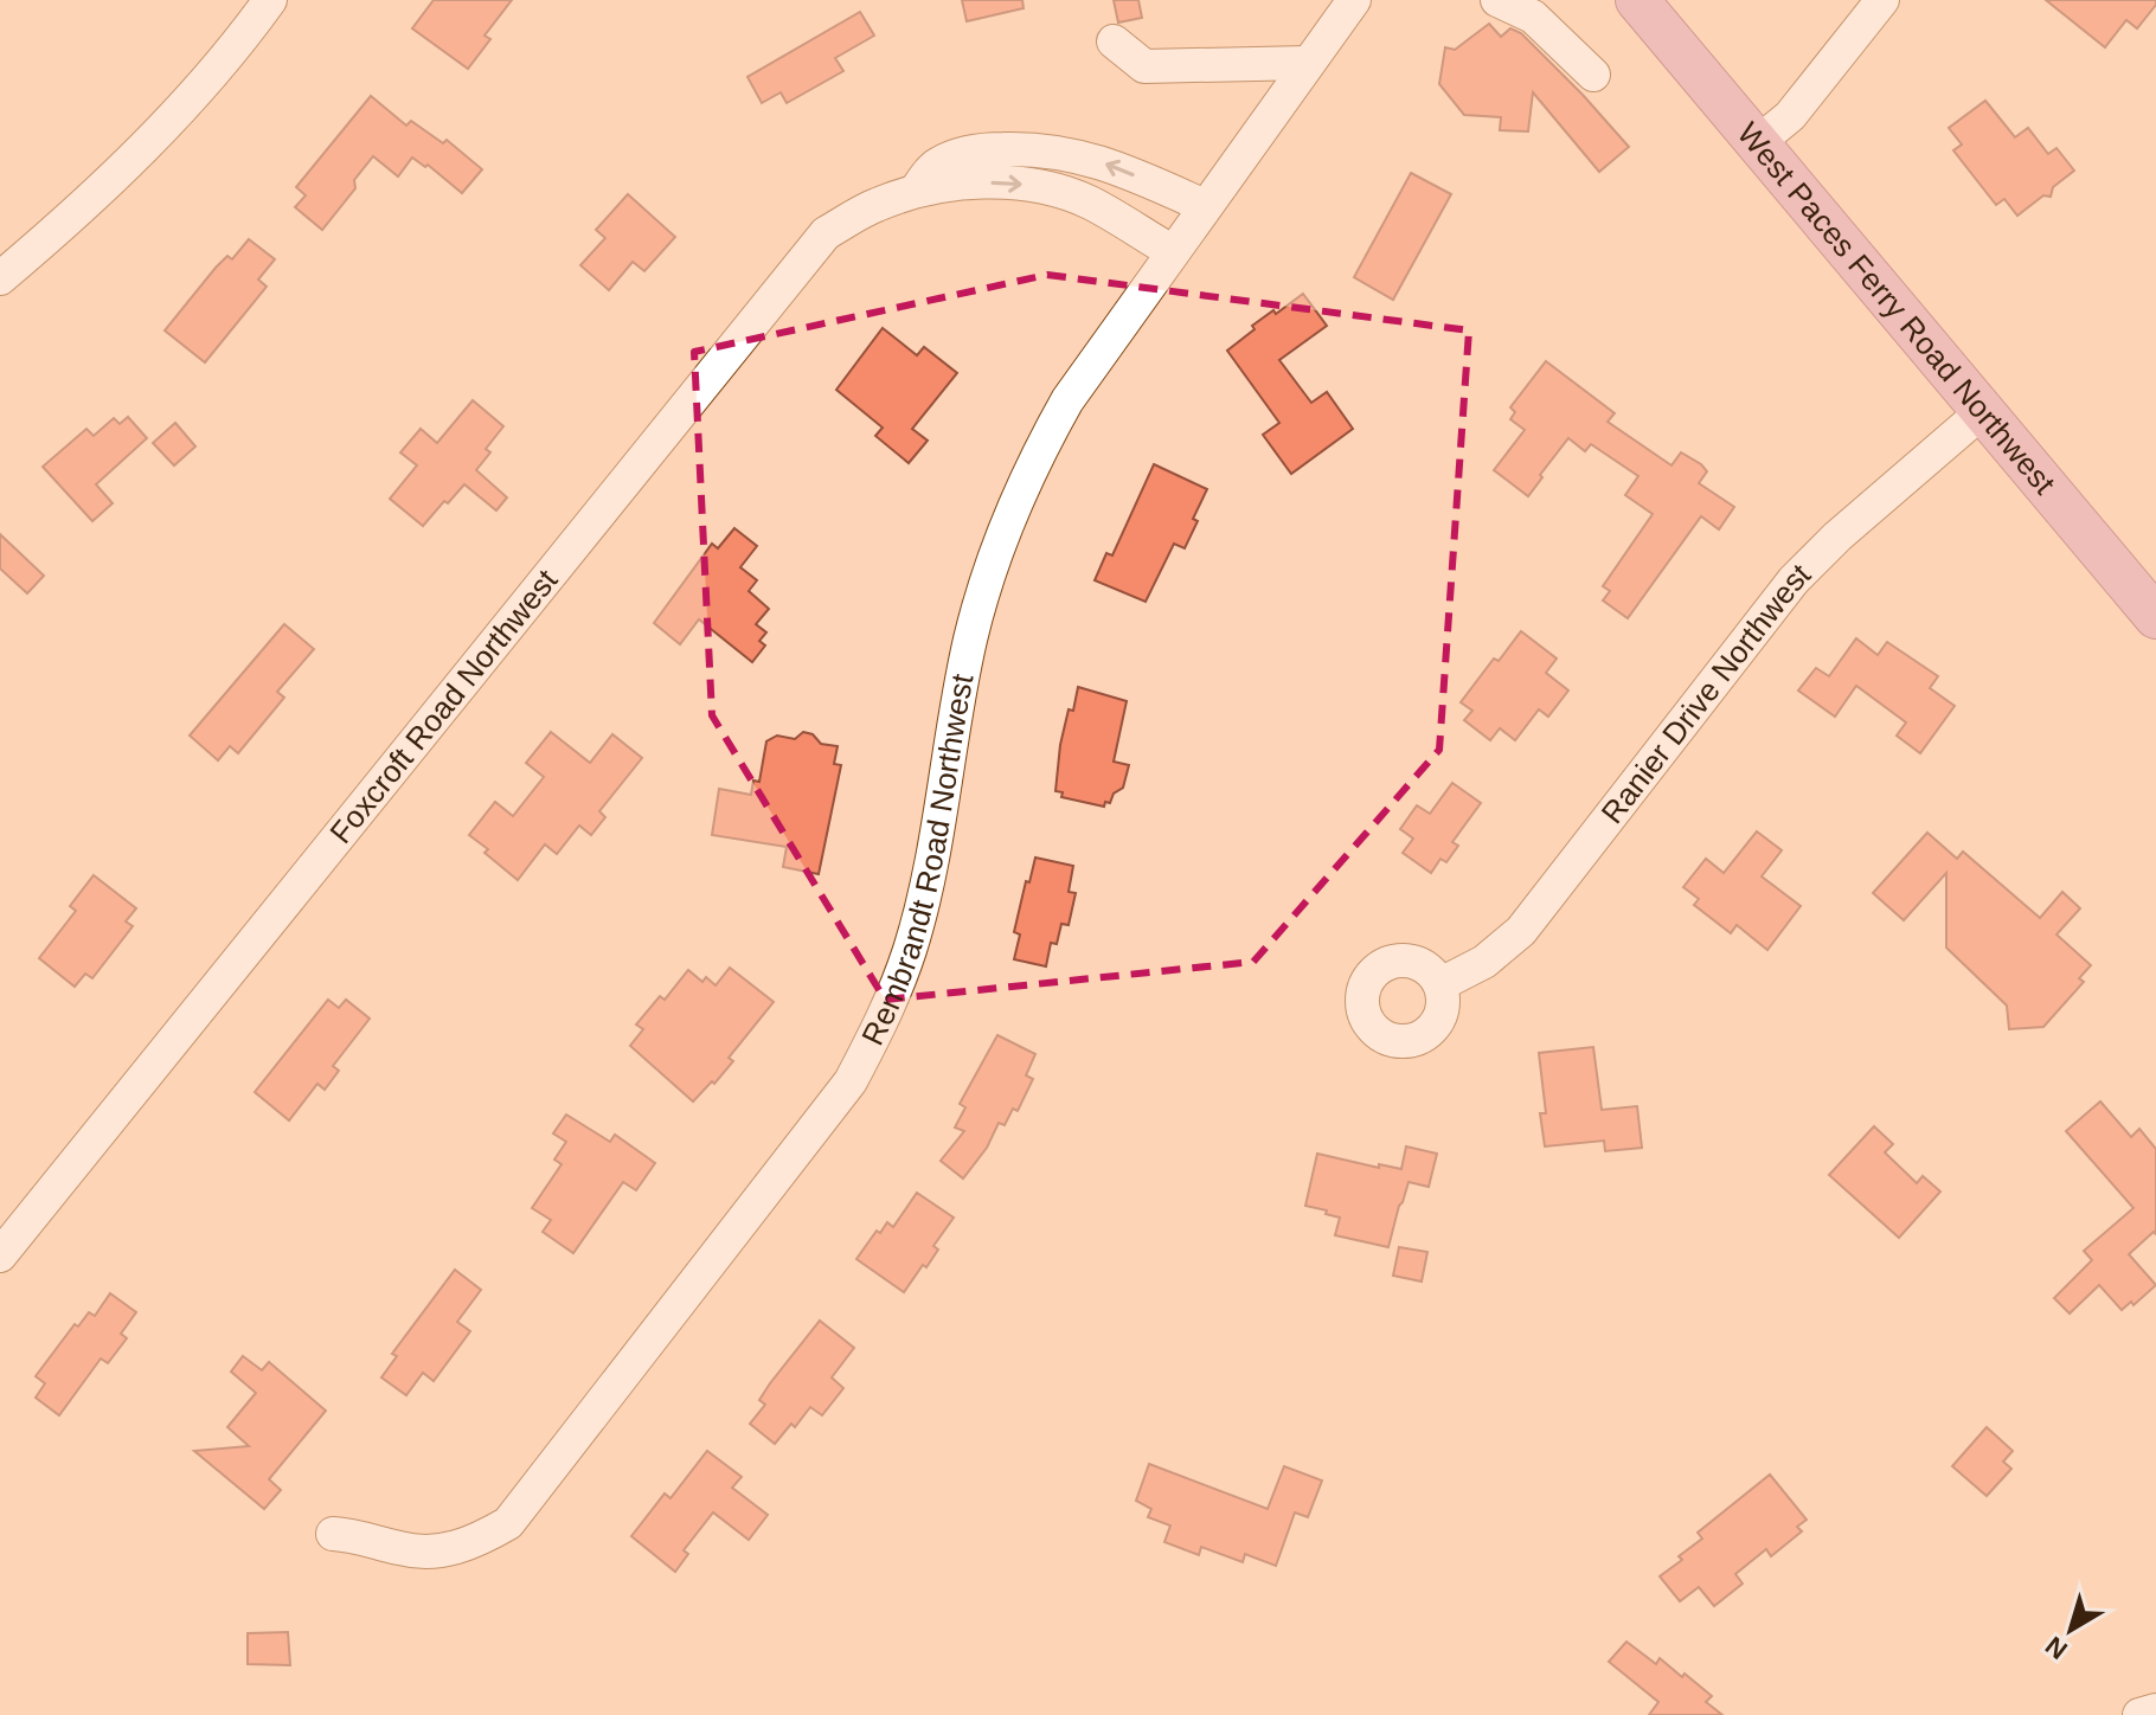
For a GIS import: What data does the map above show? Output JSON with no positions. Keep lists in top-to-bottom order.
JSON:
{
  "streets": {
    "main road": ["West Paces Ferry Road Northwest"],
    "street": ["Ranier Drive Northwest", "Foxcroft Road Northwest", "Rembrandt Road Northwest"]
  },
  "crossings": [
    ["West Paces Ferry Road Northwest", "Ranier Drive Northwest"],
    ["Foxcroft Road Northwest", "Rembrandt Road Northwest"]
  ],
  "north": "bottom left"
}
